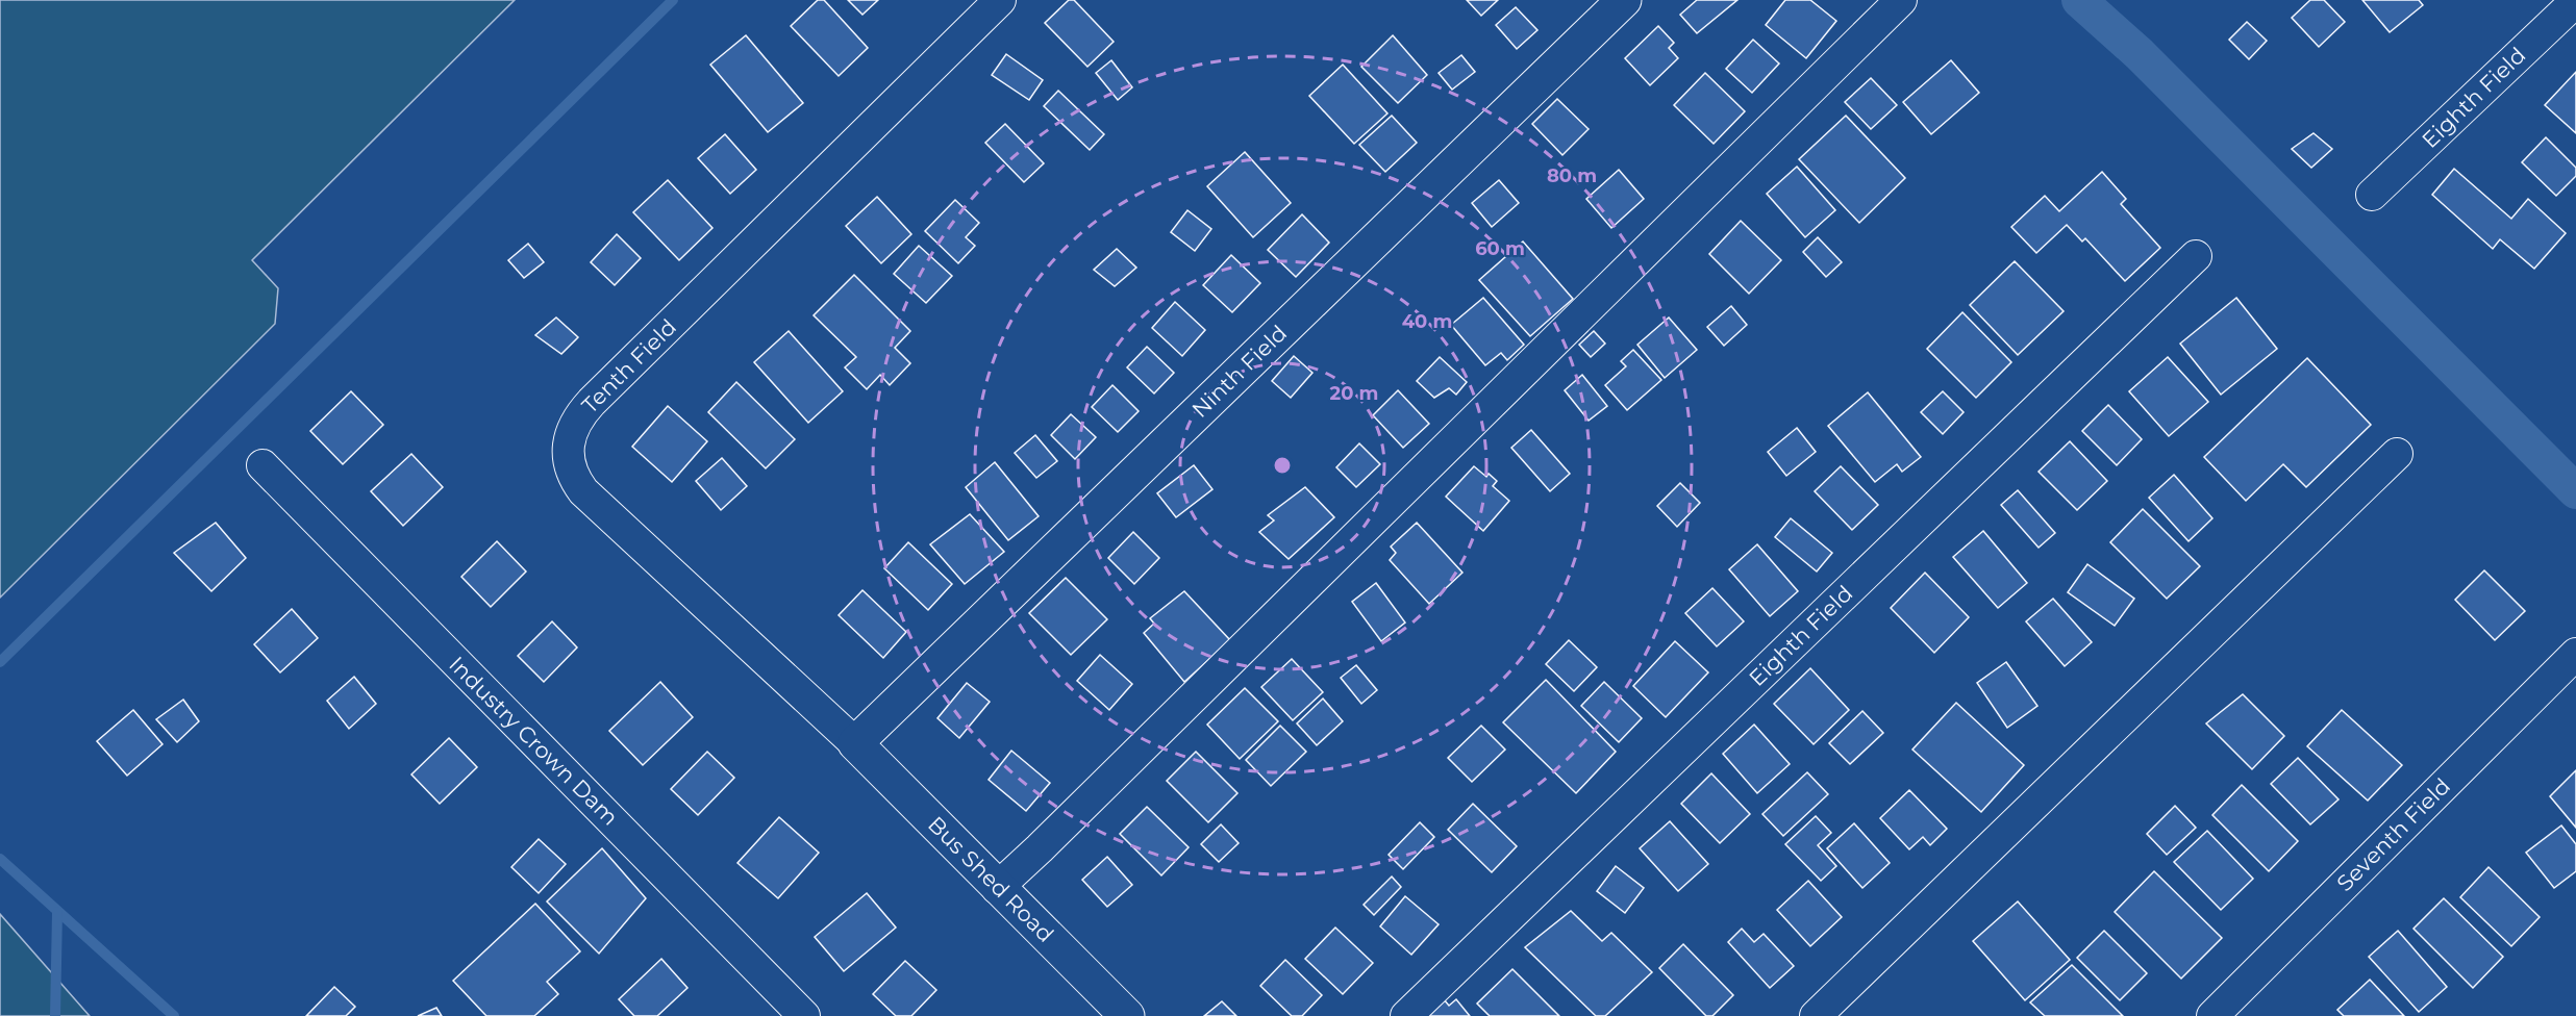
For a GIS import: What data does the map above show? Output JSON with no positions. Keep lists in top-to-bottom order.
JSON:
{
  "streets": {
    "street": [
      "Eighth Field",
      "Tenth Field",
      "Ninth Field",
      "Industry Crown Dam",
      "Seventh Field",
      "Bus Shed Road"
    ]
  },
  "crossings": [
    ["Tenth Field", "Ninth Field"],
    ["Tenth Field", "Bus Shed Road"],
    ["Ninth Field", "Bus Shed Road"]
  ],
  "rings": [
    "80 m",
    "60 m",
    "40 m",
    "20 m"
  ]
}
